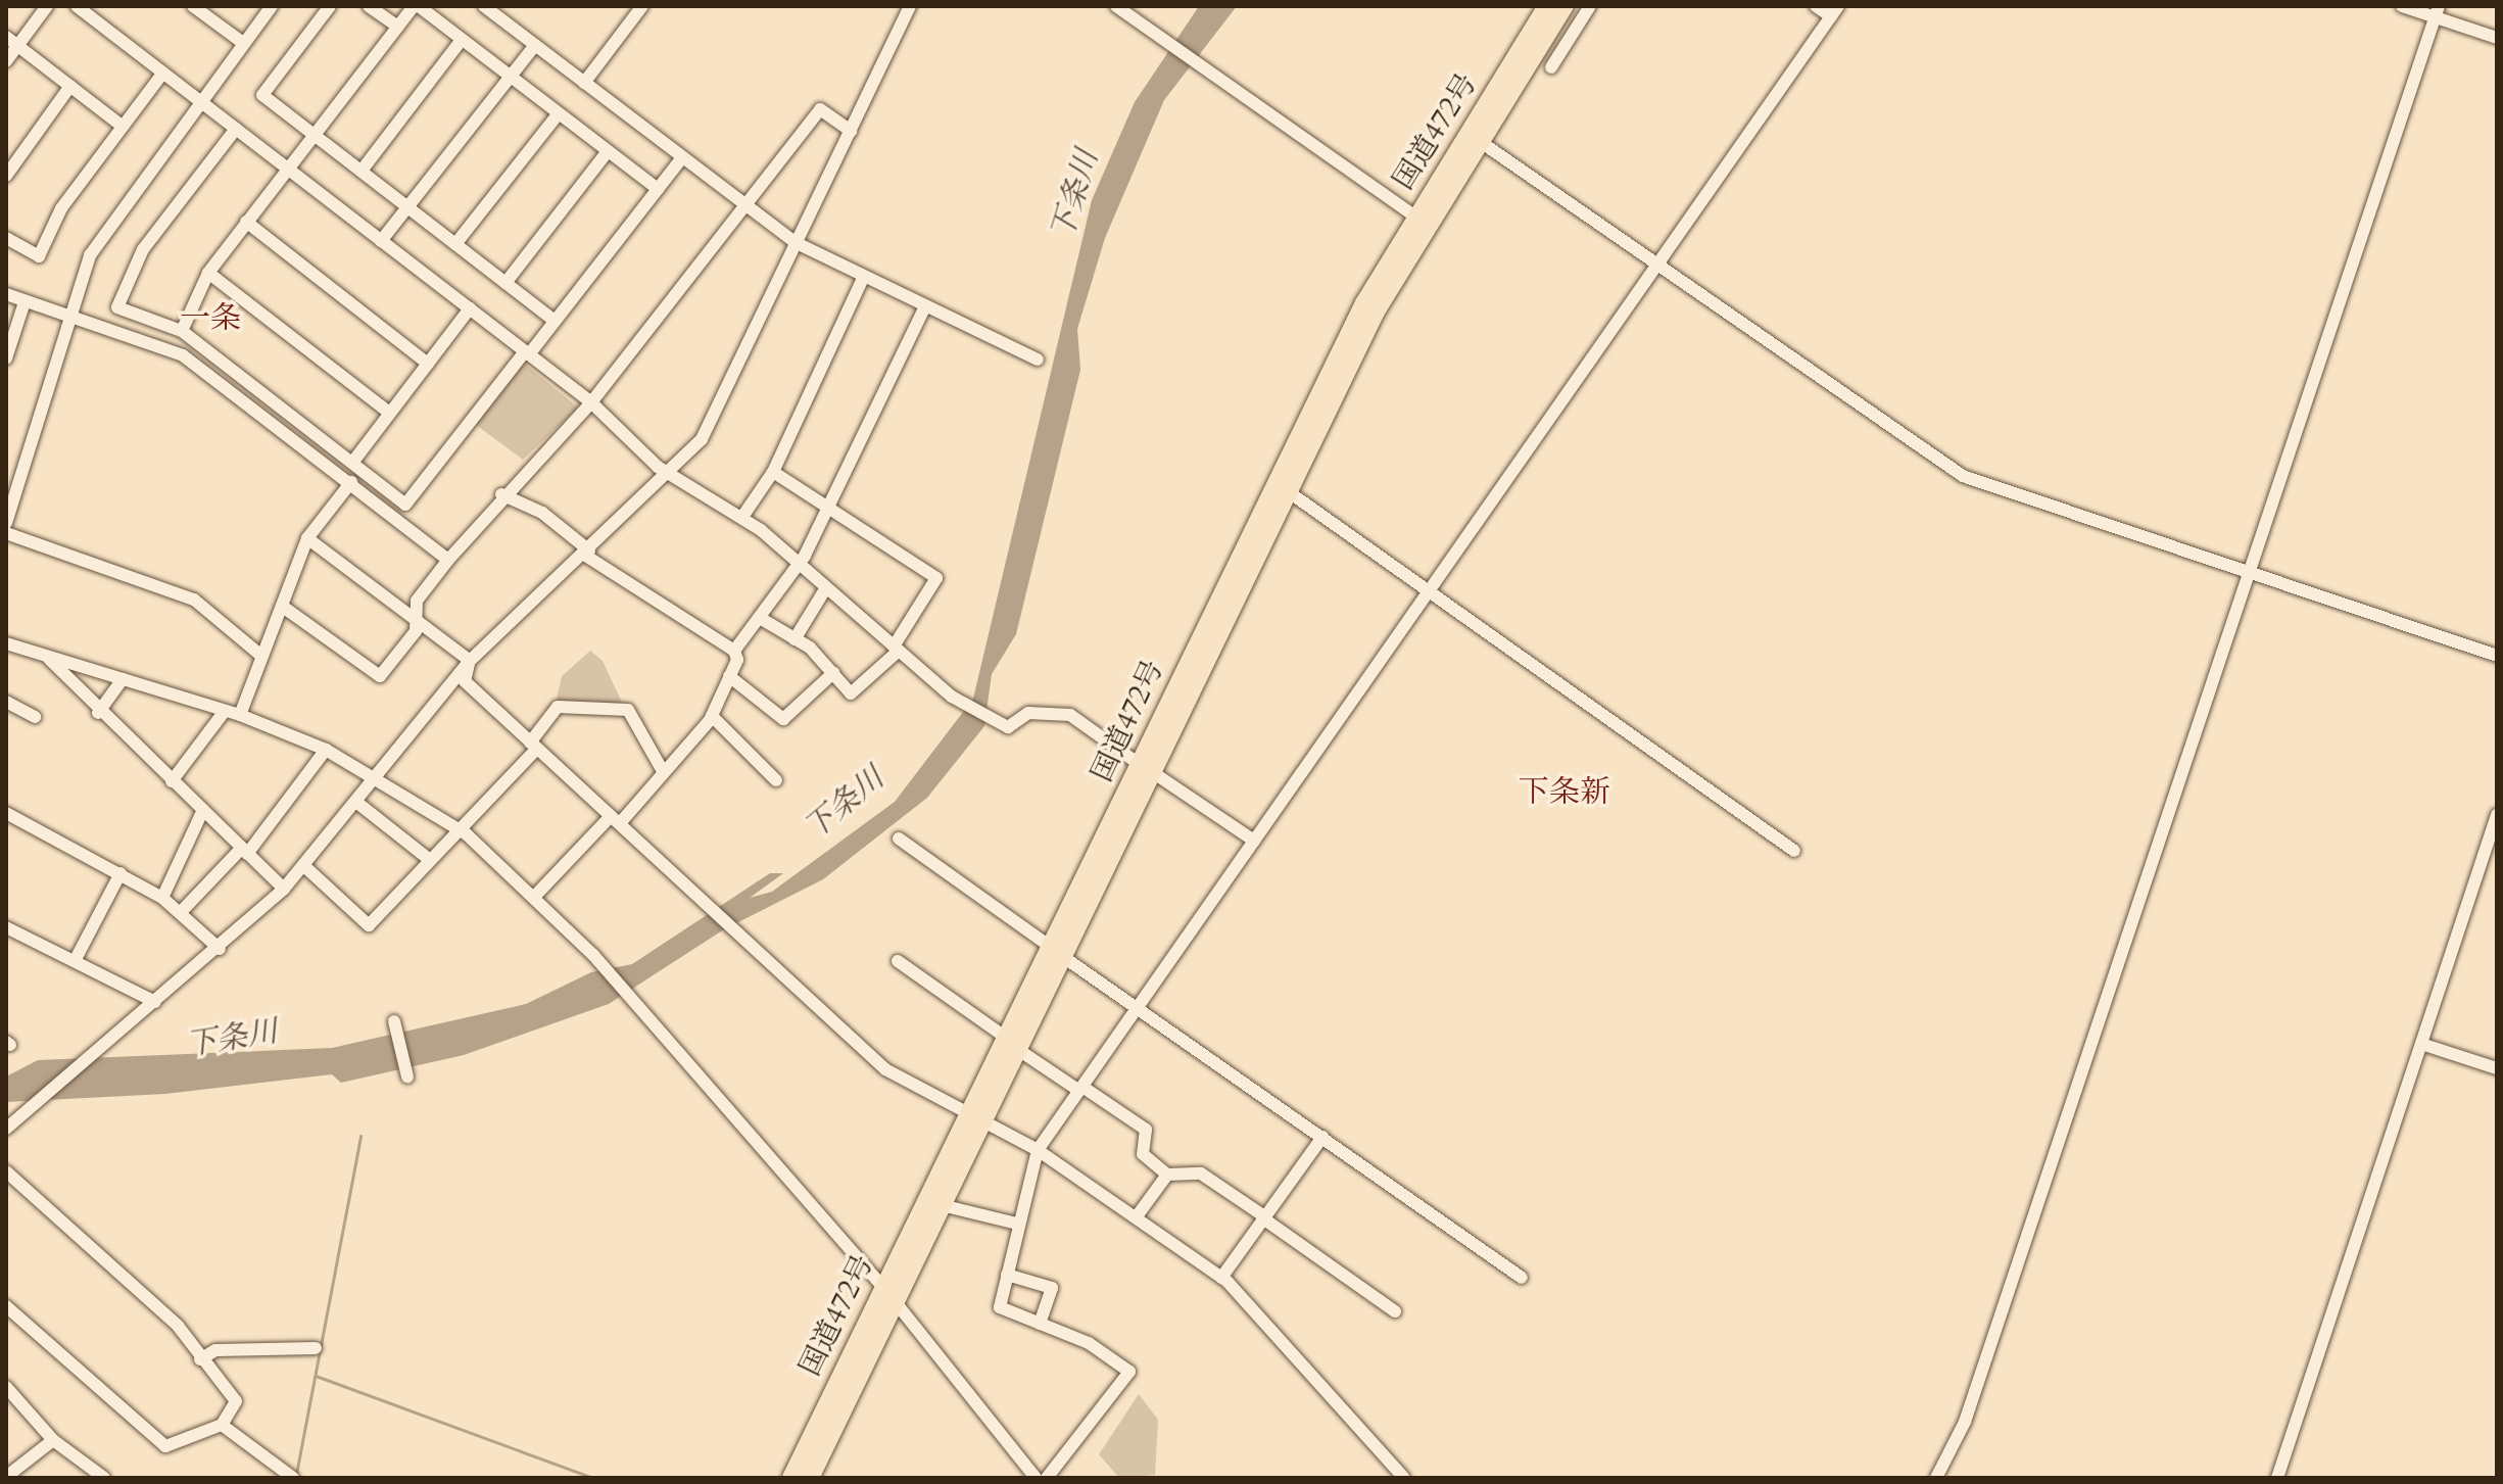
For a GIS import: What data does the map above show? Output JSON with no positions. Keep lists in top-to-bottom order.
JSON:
{
  "streets": {
    "highway": ["国道472号"]
  },
  "districts": ["一条", "下条新"],
  "water": ["下条川"]
}
